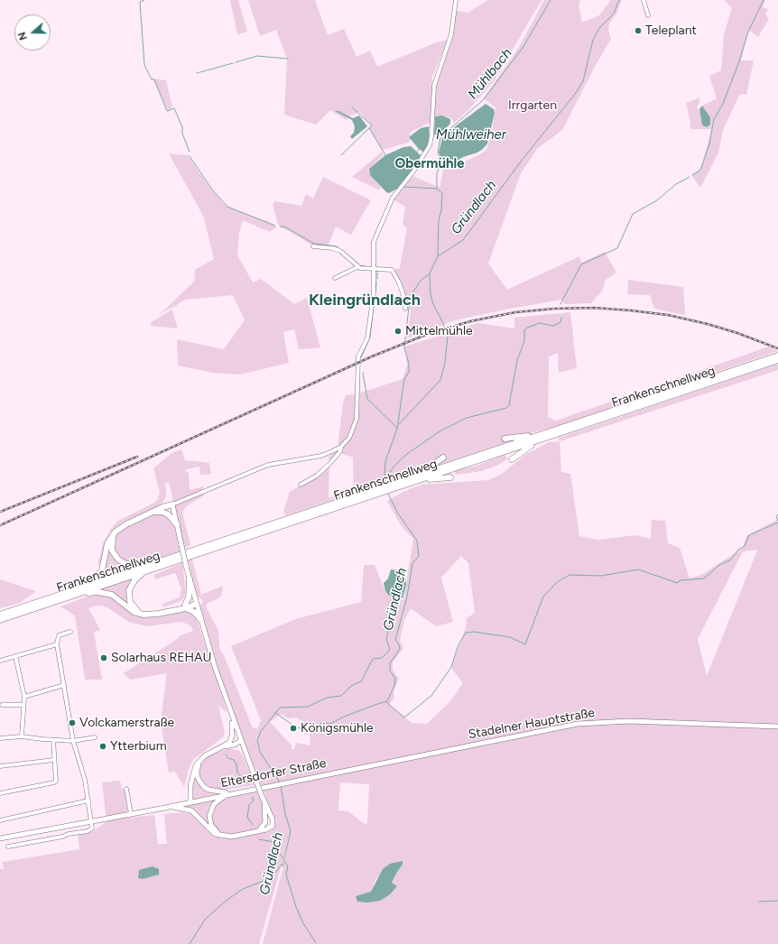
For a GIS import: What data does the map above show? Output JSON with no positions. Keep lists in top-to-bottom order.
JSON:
{
  "streets": {
    "highway": ["Frankenschnellweg"],
    "main road": ["Stadelner Hauptstraße", "Eltersdorfer Straße"]
  },
  "crossings": [
    ["Stadelner Hauptstraße", "Eltersdorfer Straße"]
  ],
  "districts": ["Obermühle", "Kleingründlach"],
  "water": ["Mühlbach", "Mühlweiher", "Gründlach"],
  "parks": ["Irrgarten"],
  "places": [
    "Teleplant",
    "Mittelmühle",
    "Solarhaus REHAU",
    "Volckamerstraße",
    "Königsmühle",
    "Ytterbium"
  ],
  "north": "left"
}
